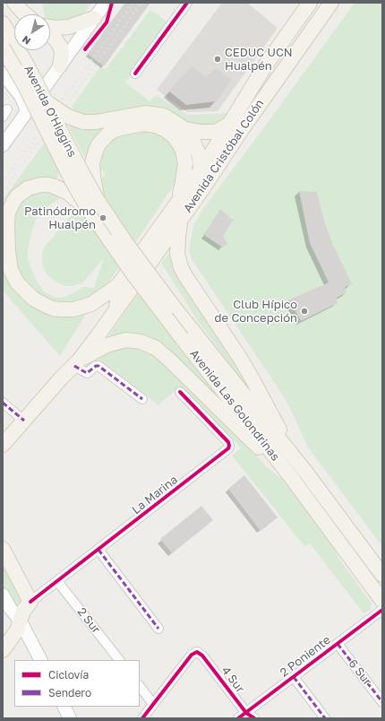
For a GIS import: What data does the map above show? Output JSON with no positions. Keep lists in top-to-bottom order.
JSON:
{
  "streets": {
    "main road": [
      "Avenida O'Higgins",
      "Avenida Cristóbal Colón",
      "Avenida Las Golondrinas",
      "La Marina"
    ],
    "street": [
      "2 Sur",
      "2 Poniente",
      "6 Sur",
      "4 Sur"
    ]
  },
  "crossings": [
    ["Avenida O'Higgins", "Avenida Las Golondrinas"],
    ["La Marina", "2 Sur"],
    ["2 Poniente", "6 Sur"],
    ["2 Poniente", "4 Sur"]
  ],
  "places": ["CEDUC UCN Hualpén", "Patinódromo Hualpén", "Club Hípico de Concepción"],
  "legend": ["Ciclovía", "Sendero"],
  "north": "bottom left"
}
